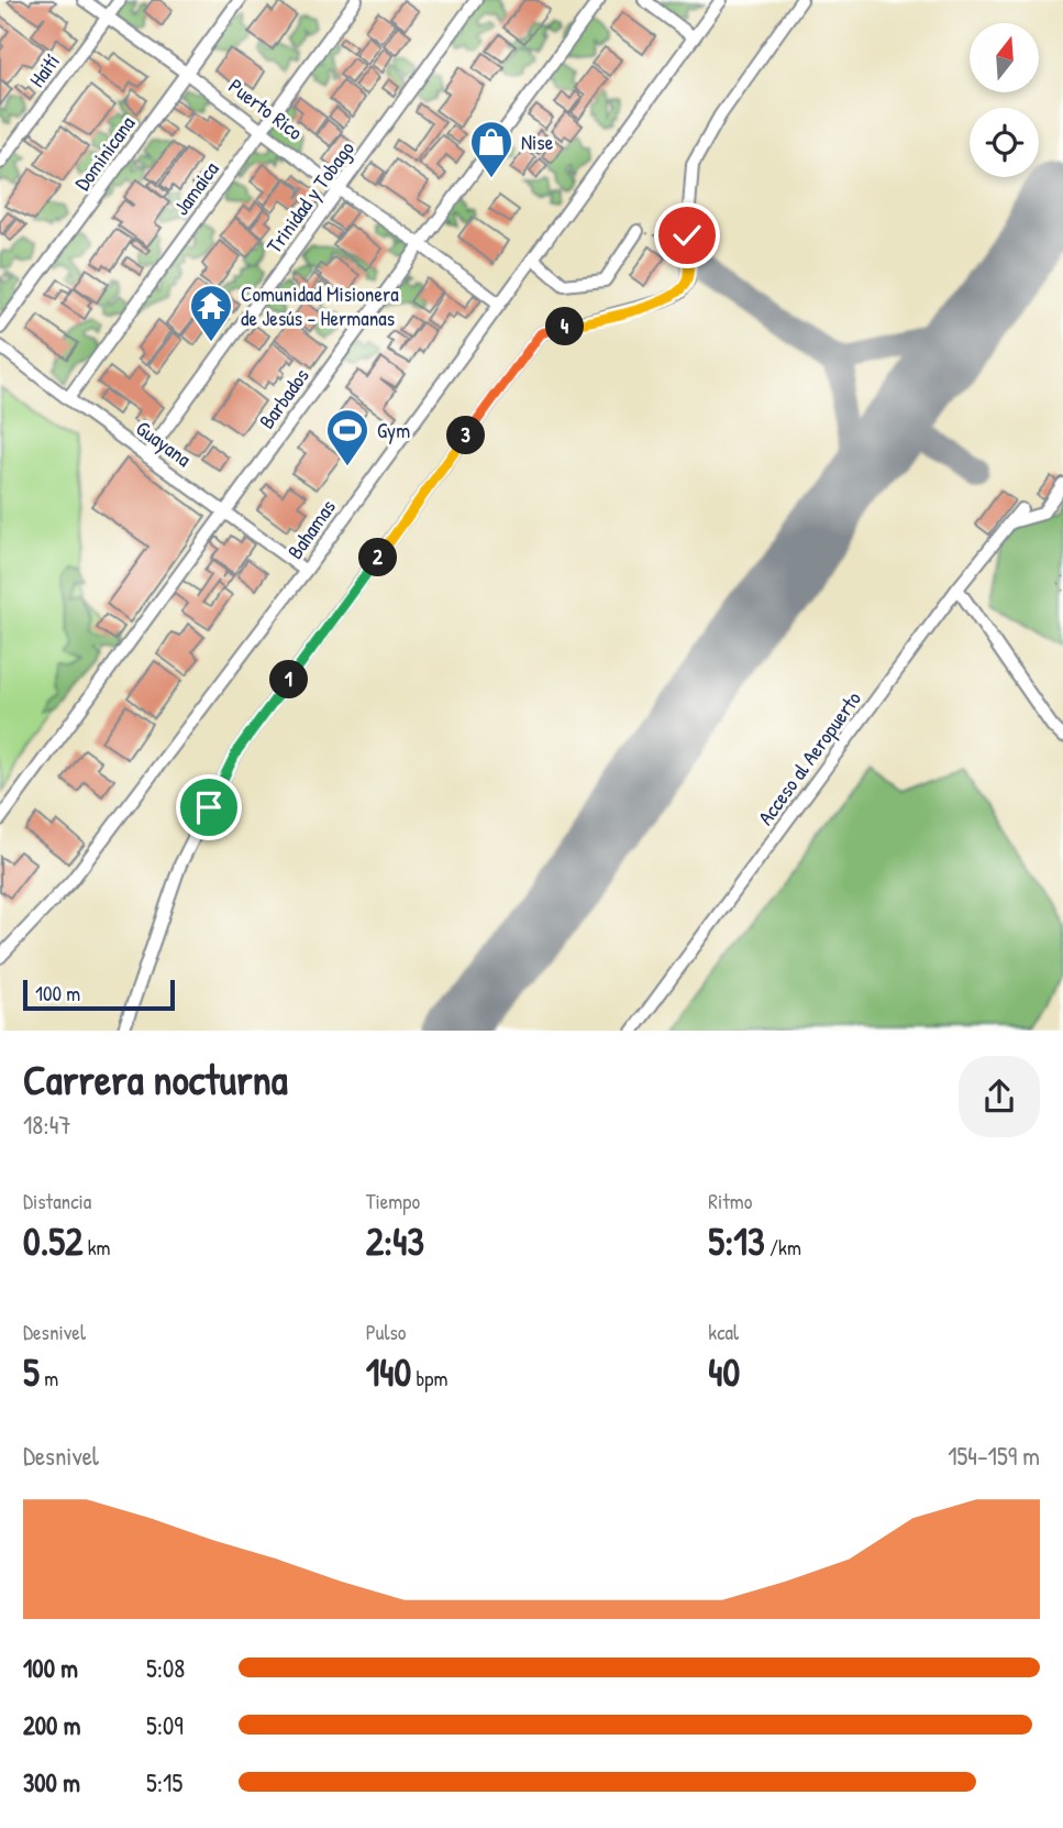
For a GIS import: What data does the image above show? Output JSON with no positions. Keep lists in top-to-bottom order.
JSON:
{
  "streets": {
    "street": [
      "Haití",
      "Puerto Rico",
      "Dominicana",
      "Jamaica",
      "Trinidad y Tobago",
      "Barbados",
      "Guayana",
      "Bahamas",
      "Acceso al Aeropuerto"
    ]
  },
  "crossings": [
    ["Haití", "Puerto Rico"],
    ["Puerto Rico", "Dominicana"],
    ["Puerto Rico", "Jamaica"],
    ["Puerto Rico", "Trinidad y Tobago"],
    ["Puerto Rico", "Barbados"],
    ["Puerto Rico", "Bahamas"],
    ["Jamaica", "Guayana"],
    ["Trinidad y Tobago", "Guayana"],
    ["Barbados", "Guayana"],
    ["Guayana", "Bahamas"]
  ],
  "places": {
    "shop": ["Nise"],
    "temple": ["Comunidad Misionera de Jesús - Hermanas"],
    "sports": ["Gym"]
  },
  "scale_bar": "100 m",
  "north": "top",
  "page": {
    "pins": [
      "4",
      "3",
      "2",
      "1"
    ],
    "scale": "100 m",
    "heading": ["Carrera nocturna", "18:47"],
    "stats": [
      ["Distancia", "0.52 km"],
      ["Tiempo", "2:43"],
      ["Ritmo", "5:13 /km"],
      ["Desnivel", "5 m"],
      ["Pulso", "140 bpm"],
      ["kcal", "40"]
    ],
    "chart": ["Desnivel", "154–159 m"],
    "list": [
      {
        "name": "100 m",
        "note": "5:08"
      },
      {
        "name": "200 m",
        "note": "5:09"
      },
      {
        "name": "300 m",
        "note": "5:15"
      }
    ]
  }
}
